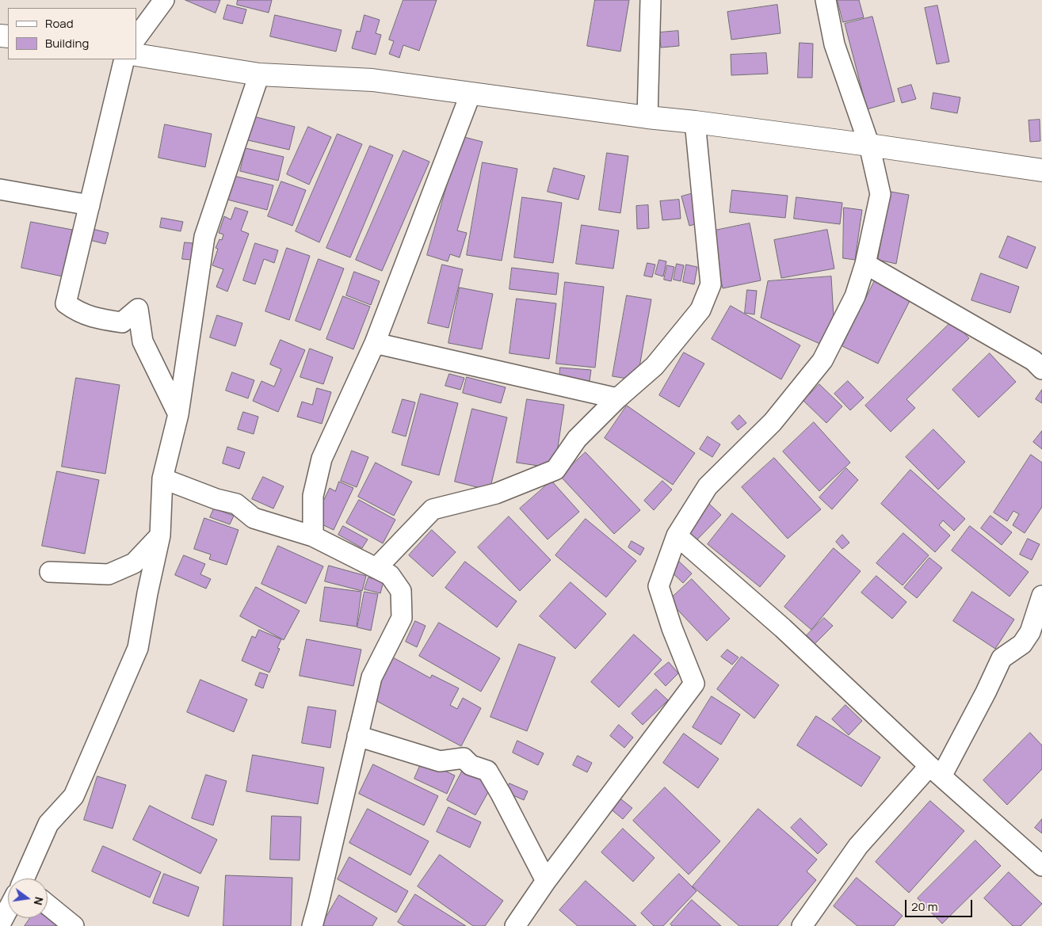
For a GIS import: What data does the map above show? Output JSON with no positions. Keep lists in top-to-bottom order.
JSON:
{
  "legend": ["Road", "Building"],
  "scale_bar": "20 m",
  "north": "right"
}
